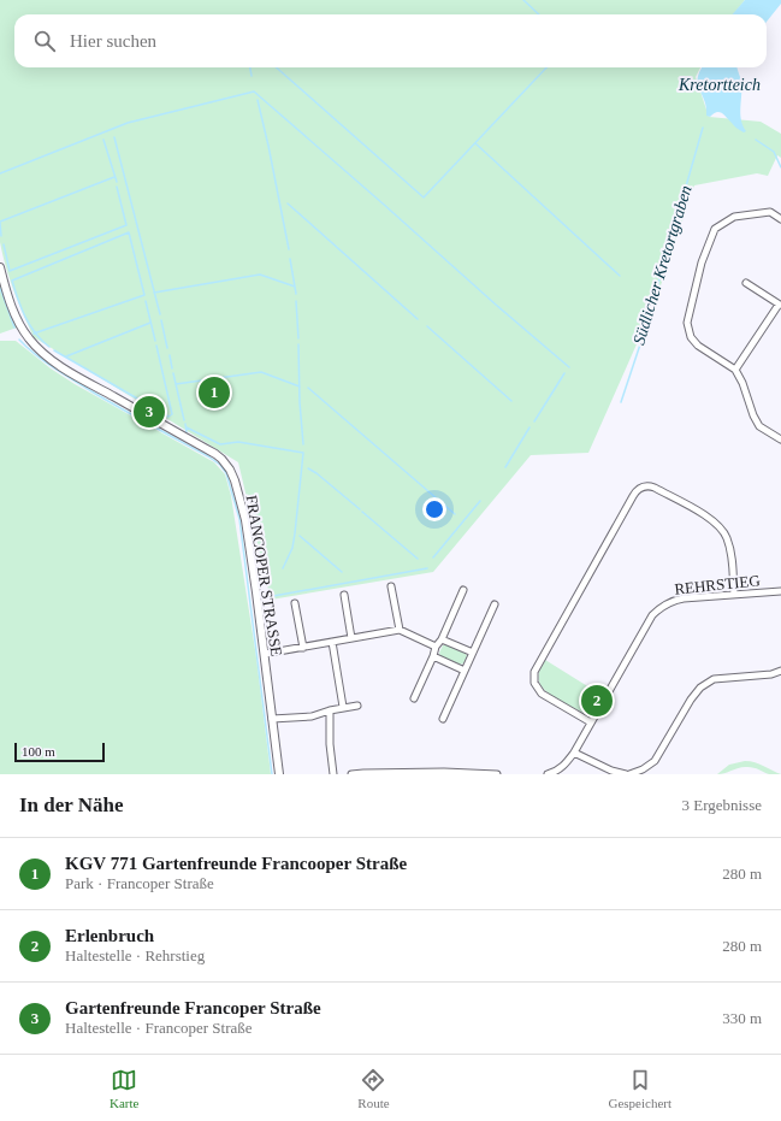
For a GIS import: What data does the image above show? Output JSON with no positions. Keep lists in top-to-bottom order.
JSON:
{
  "streets": {
    "main road": ["FRANCOPER STRASSE"],
    "street": ["REHRSTIEG"]
  },
  "water": ["Kretortteich", "Südlicher Kretortgraben"],
  "scale_bar": "100 m",
  "page": {
    "search": "Hier suchen",
    "pins": ["1", "3", "2"],
    "scale": "100 m",
    "heading": ["In der Nähe", "3 Ergebnisse"],
    "list": [
      {
        "mark": "1",
        "name": "KGV 771 Gartenfreunde Francooper Straße",
        "note": "Park · Francoper Straße",
        "value": "280 m"
      },
      {
        "mark": "2",
        "name": "Erlenbruch",
        "note": "Haltestelle · Rehrstieg",
        "value": "280 m"
      },
      {
        "mark": "3",
        "name": "Gartenfreunde Francoper Straße",
        "note": "Haltestelle · Francoper Straße",
        "value": "330 m"
      }
    ],
    "nav": ["Karte", "Route", "Gespeichert"]
  }
}
